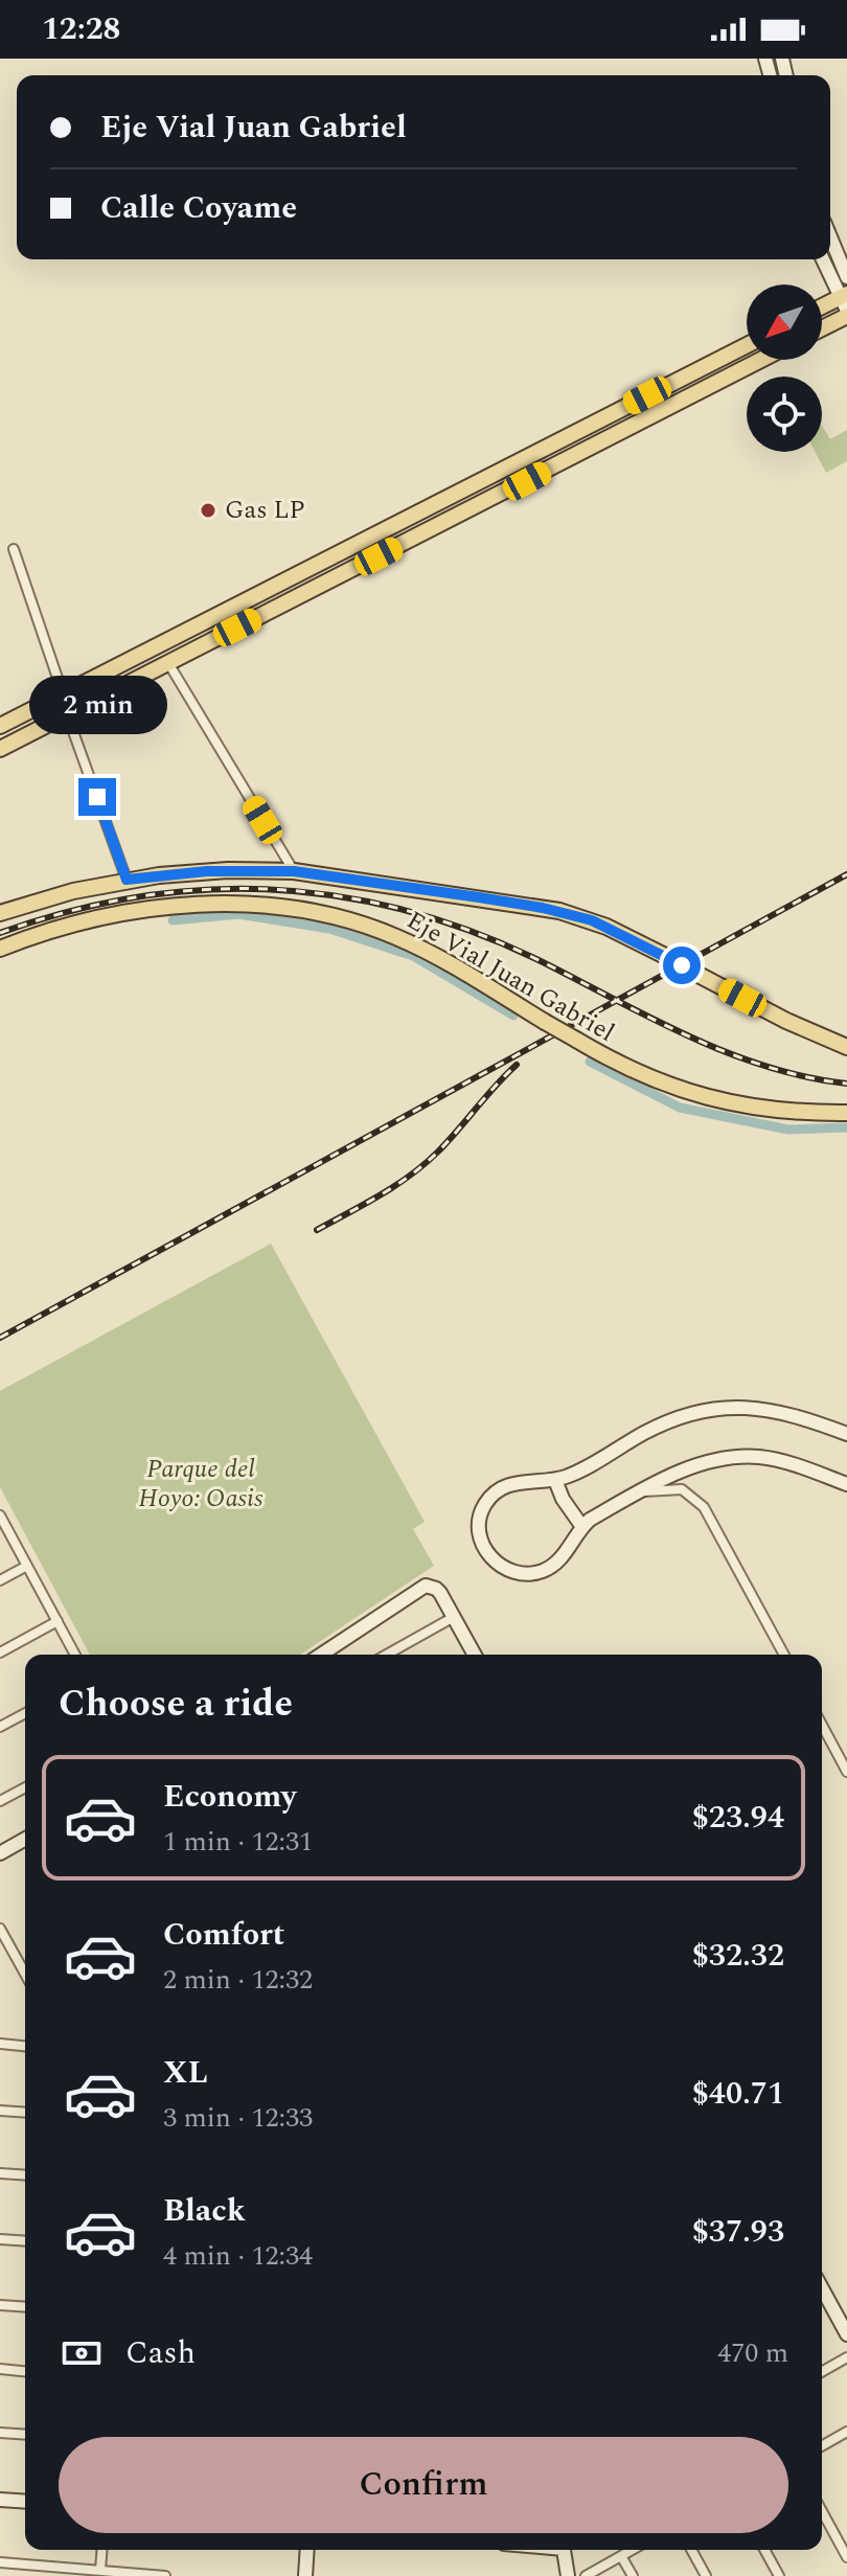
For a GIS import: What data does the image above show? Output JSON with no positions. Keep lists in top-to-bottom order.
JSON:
{
  "streets": {
    "main road": ["Eje Vial Juan Gabriel"]
  },
  "parks": ["Parque del Hoyo: Oasis"],
  "places": ["Gas LP"],
  "north": "bottom left",
  "page": {
    "status": "12:28",
    "banner": ["Eje Vial Juan Gabriel", "Calle Coyame"],
    "bubble": "2 min",
    "heading": "Choose a ride",
    "list": [
      {
        "name": "Economy",
        "note": "1 min · 12:31",
        "value": "$23.94"
      },
      {
        "name": "Comfort",
        "note": "2 min · 12:32",
        "value": "$32.32"
      },
      {
        "name": "XL",
        "note": "3 min · 12:33",
        "value": "$40.71"
      },
      {
        "name": "Black",
        "note": "4 min · 12:34",
        "value": "$37.93"
      }
    ],
    "pay": ["Cash", "470 m"],
    "buttons": "Confirm"
  }
}
